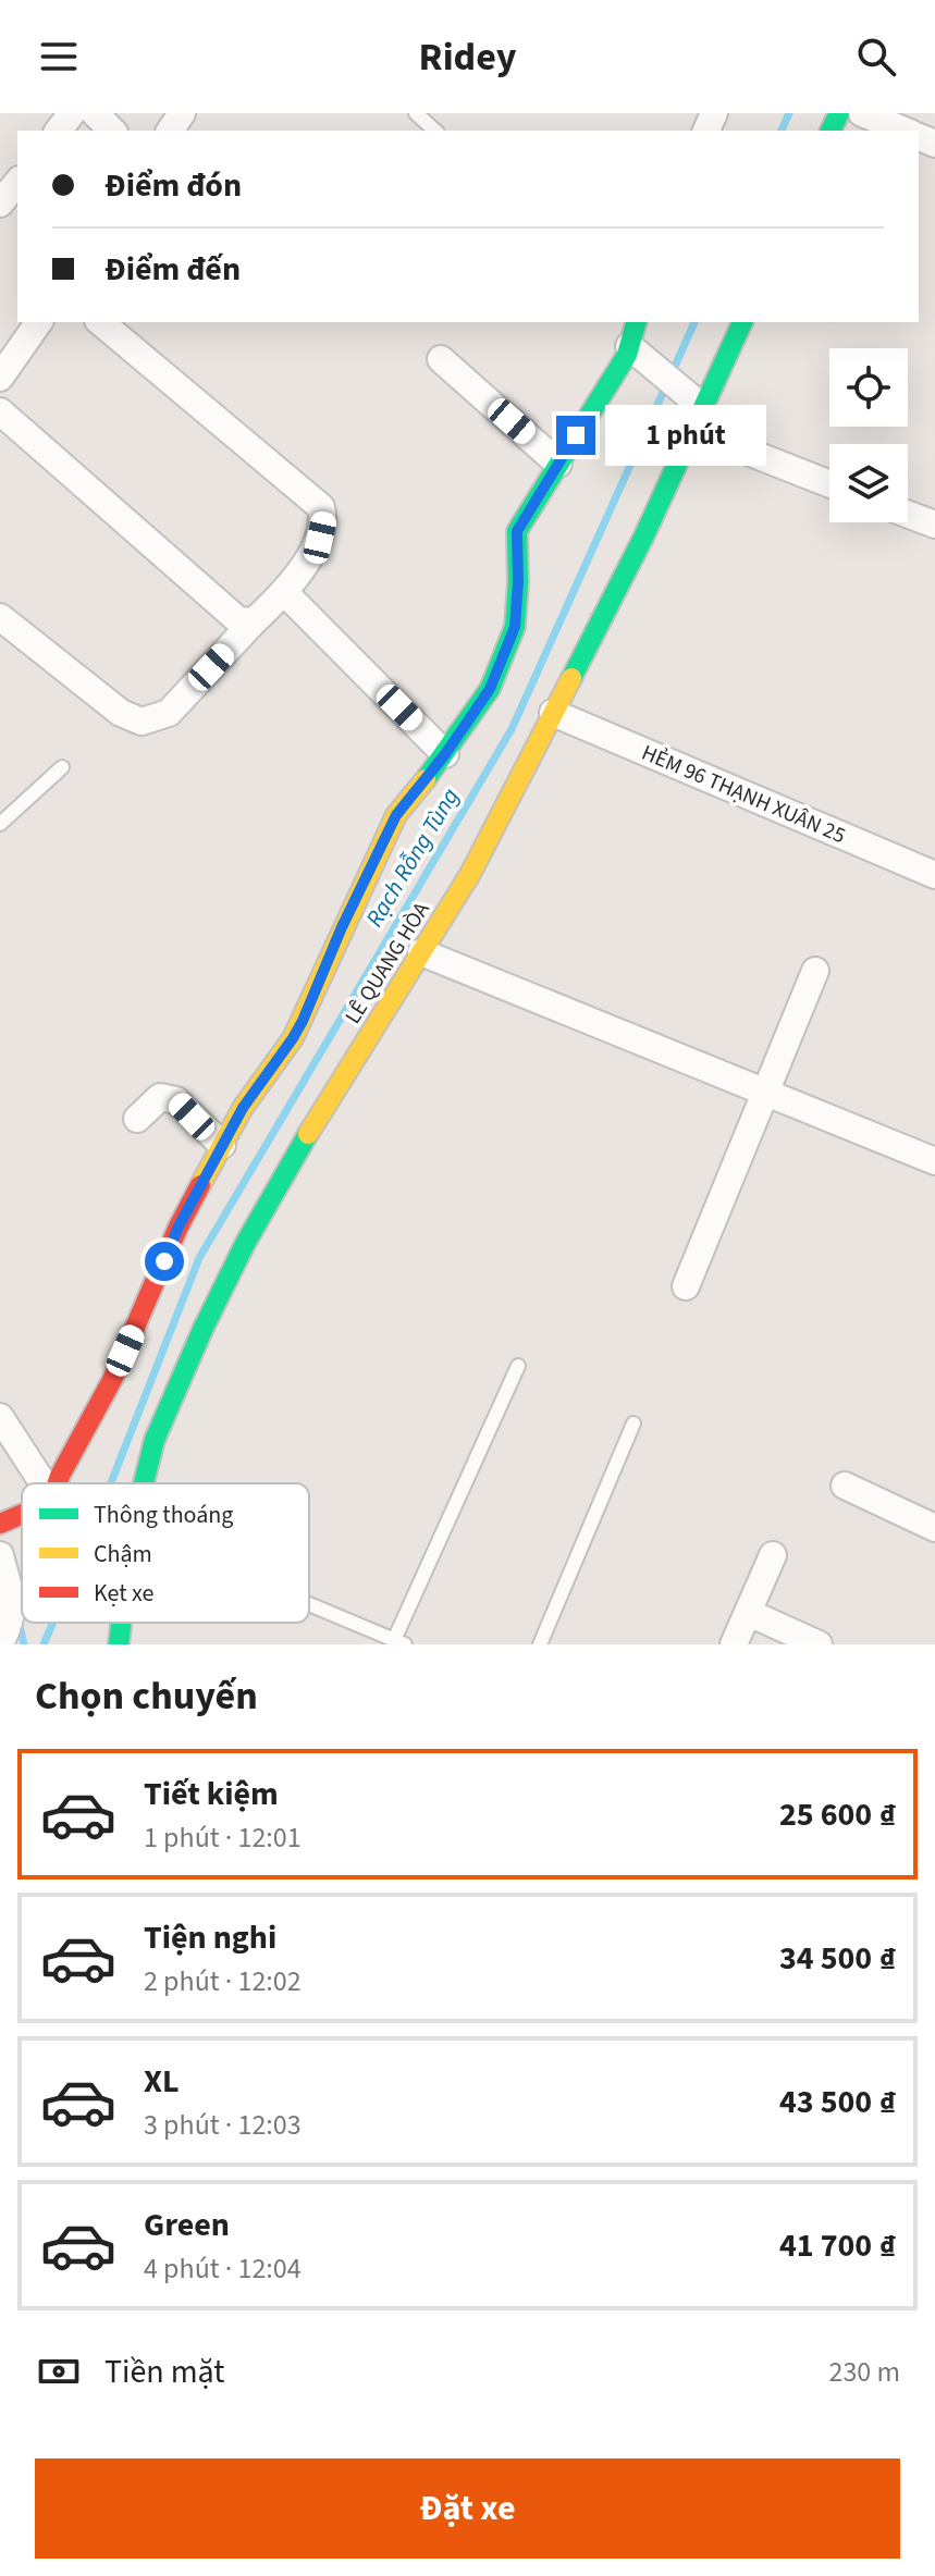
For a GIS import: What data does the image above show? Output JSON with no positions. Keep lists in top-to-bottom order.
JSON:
{
  "streets": {
    "street": ["HẺM 96 THẠNH XUÂN 25", "LÊ QUANG HÒA"]
  },
  "crossings": [
    ["HẺM 96 THẠNH XUÂN 25", "LÊ QUANG HÒA"]
  ],
  "water": ["Rạch Rỗng Tùng"],
  "legend": ["Thông thoáng", "Chậm", "Kẹt xe"],
  "page": {
    "header": "Ridey",
    "banner": ["Điểm đón", "Điểm đến"],
    "bubble": "1 phút",
    "heading": "Chọn chuyến",
    "list": [
      {
        "name": "Tiết kiệm",
        "note": "1 phút · 12:01",
        "value": "25 600 ₫"
      },
      {
        "name": "Tiện nghi",
        "note": "2 phút · 12:02",
        "value": "34 500 ₫"
      },
      {
        "name": "XL",
        "note": "3 phút · 12:03",
        "value": "43 500 ₫"
      },
      {
        "name": "Green",
        "note": "4 phút · 12:04",
        "value": "41 700 ₫"
      }
    ],
    "pay": ["Tiền mặt", "230 m"],
    "buttons": "Đặt xe"
  }
}
